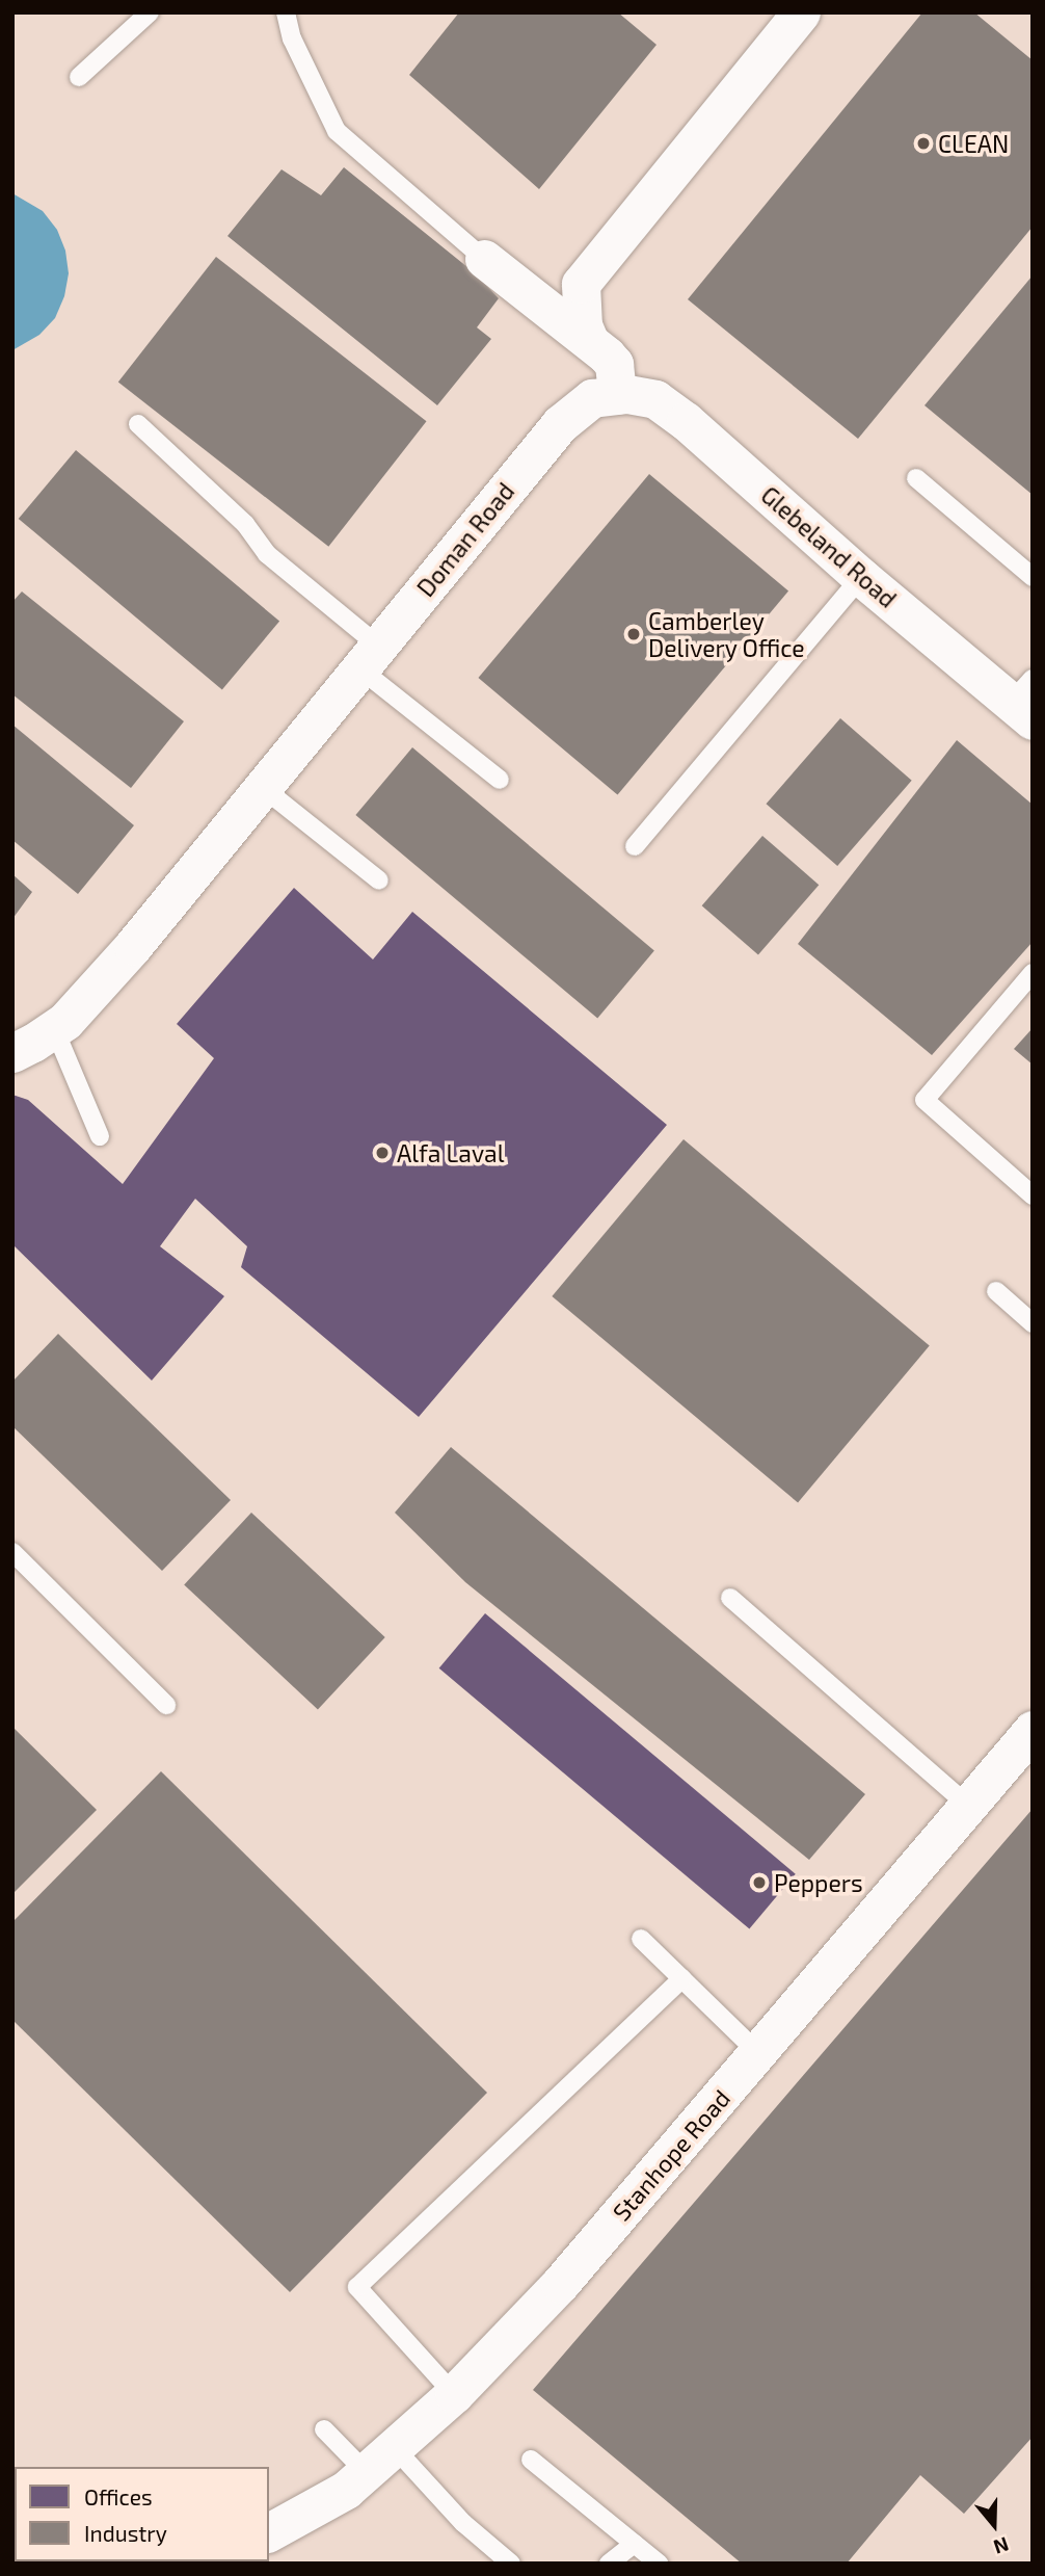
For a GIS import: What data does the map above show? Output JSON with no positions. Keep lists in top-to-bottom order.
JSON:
{
  "streets": {
    "street": ["Doman Road", "Glebeland Road", "Stanhope Road"]
  },
  "crossings": [
    ["Doman Road", "Glebeland Road"]
  ],
  "places": [
    "CLEAN",
    "Camberley Delivery Office",
    "Alfa Laval",
    "Peppers"
  ],
  "legend": ["Offices", "Industry"],
  "north": "bottom"
}
